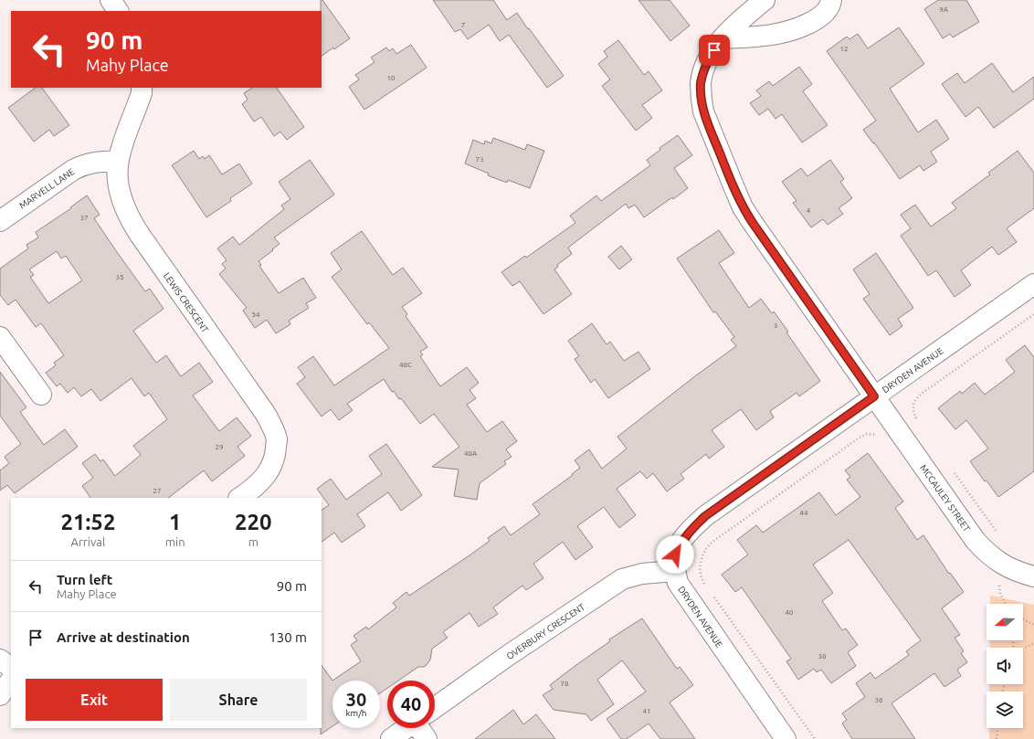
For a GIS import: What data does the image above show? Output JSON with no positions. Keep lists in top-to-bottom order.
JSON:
{
  "streets": {
    "street": [
      "MARVELL LANE",
      "LEWIS CRESCENT",
      "DRYDEN AVENUE",
      "MCCAULEY STREET",
      "OVERBURY CRESCENT"
    ]
  },
  "crossings": [
    ["MARVELL LANE", "LEWIS CRESCENT"],
    ["DRYDEN AVENUE", "MCCAULEY STREET"],
    ["DRYDEN AVENUE", "OVERBURY CRESCENT"]
  ],
  "house_numbers": [
    "9A",
    "7",
    "12",
    "10",
    "73",
    "4",
    "37",
    "35",
    "54",
    "3",
    "48C",
    "29",
    "48A",
    "27",
    "44",
    "40",
    "38",
    "78",
    "36",
    "41"
  ],
  "north": "left",
  "page": {
    "turn": ["90 m", "Mahy Place"],
    "eta": [
      "21:52",
      "Arrival",
      "1",
      "min",
      "220",
      "m"
    ],
    "list": [
      {
        "name": "Turn left",
        "note": "Mahy Place",
        "value": "90 m"
      },
      {
        "name": "Arrive at destination",
        "value": "130 m"
      }
    ],
    "buttons": ["Exit", "Share"],
    "speed": "30 km/h",
    "limit": "40"
  }
}
